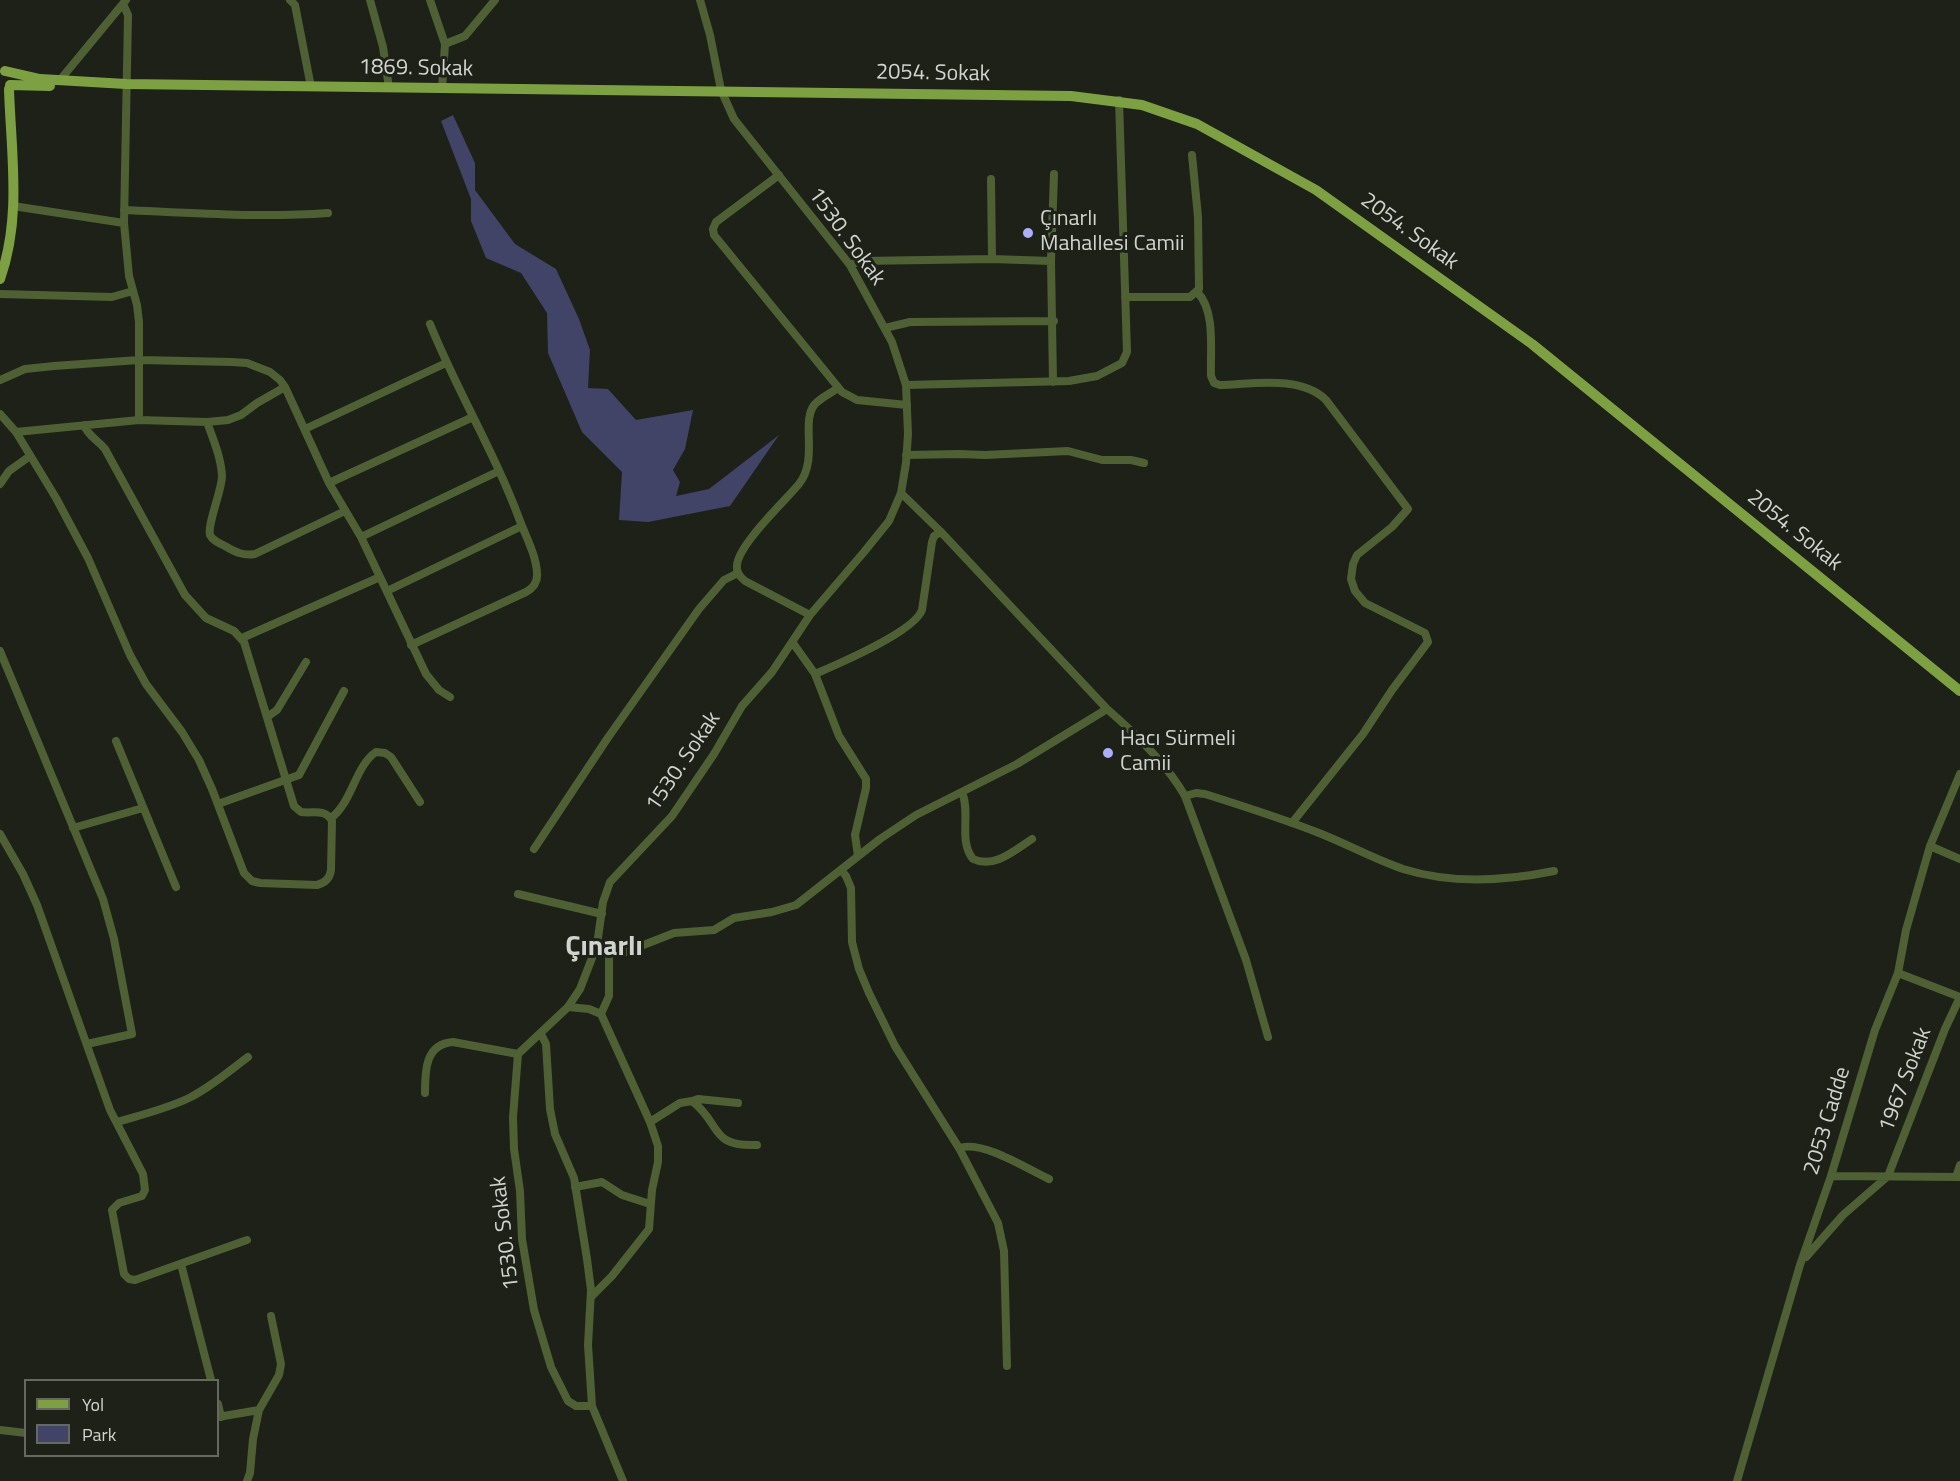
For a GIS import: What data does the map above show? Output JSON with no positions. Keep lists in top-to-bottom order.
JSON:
{
  "streets": {
    "main road": ["1869. Sokak", "2054. Sokak"],
    "street": ["1530. Sokak", "1967 Sokak", "2053 Cadde"]
  },
  "crossings": [
    ["1869. Sokak", "2054. Sokak"],
    ["1869. Sokak", "1530. Sokak"],
    ["2054. Sokak", "1530. Sokak"]
  ],
  "districts": ["Çınarlı"],
  "places": ["Çınarlı Mahallesi Camii", "Hacı Sürmeli Camii"],
  "legend": ["Yol", "Park"]
}
